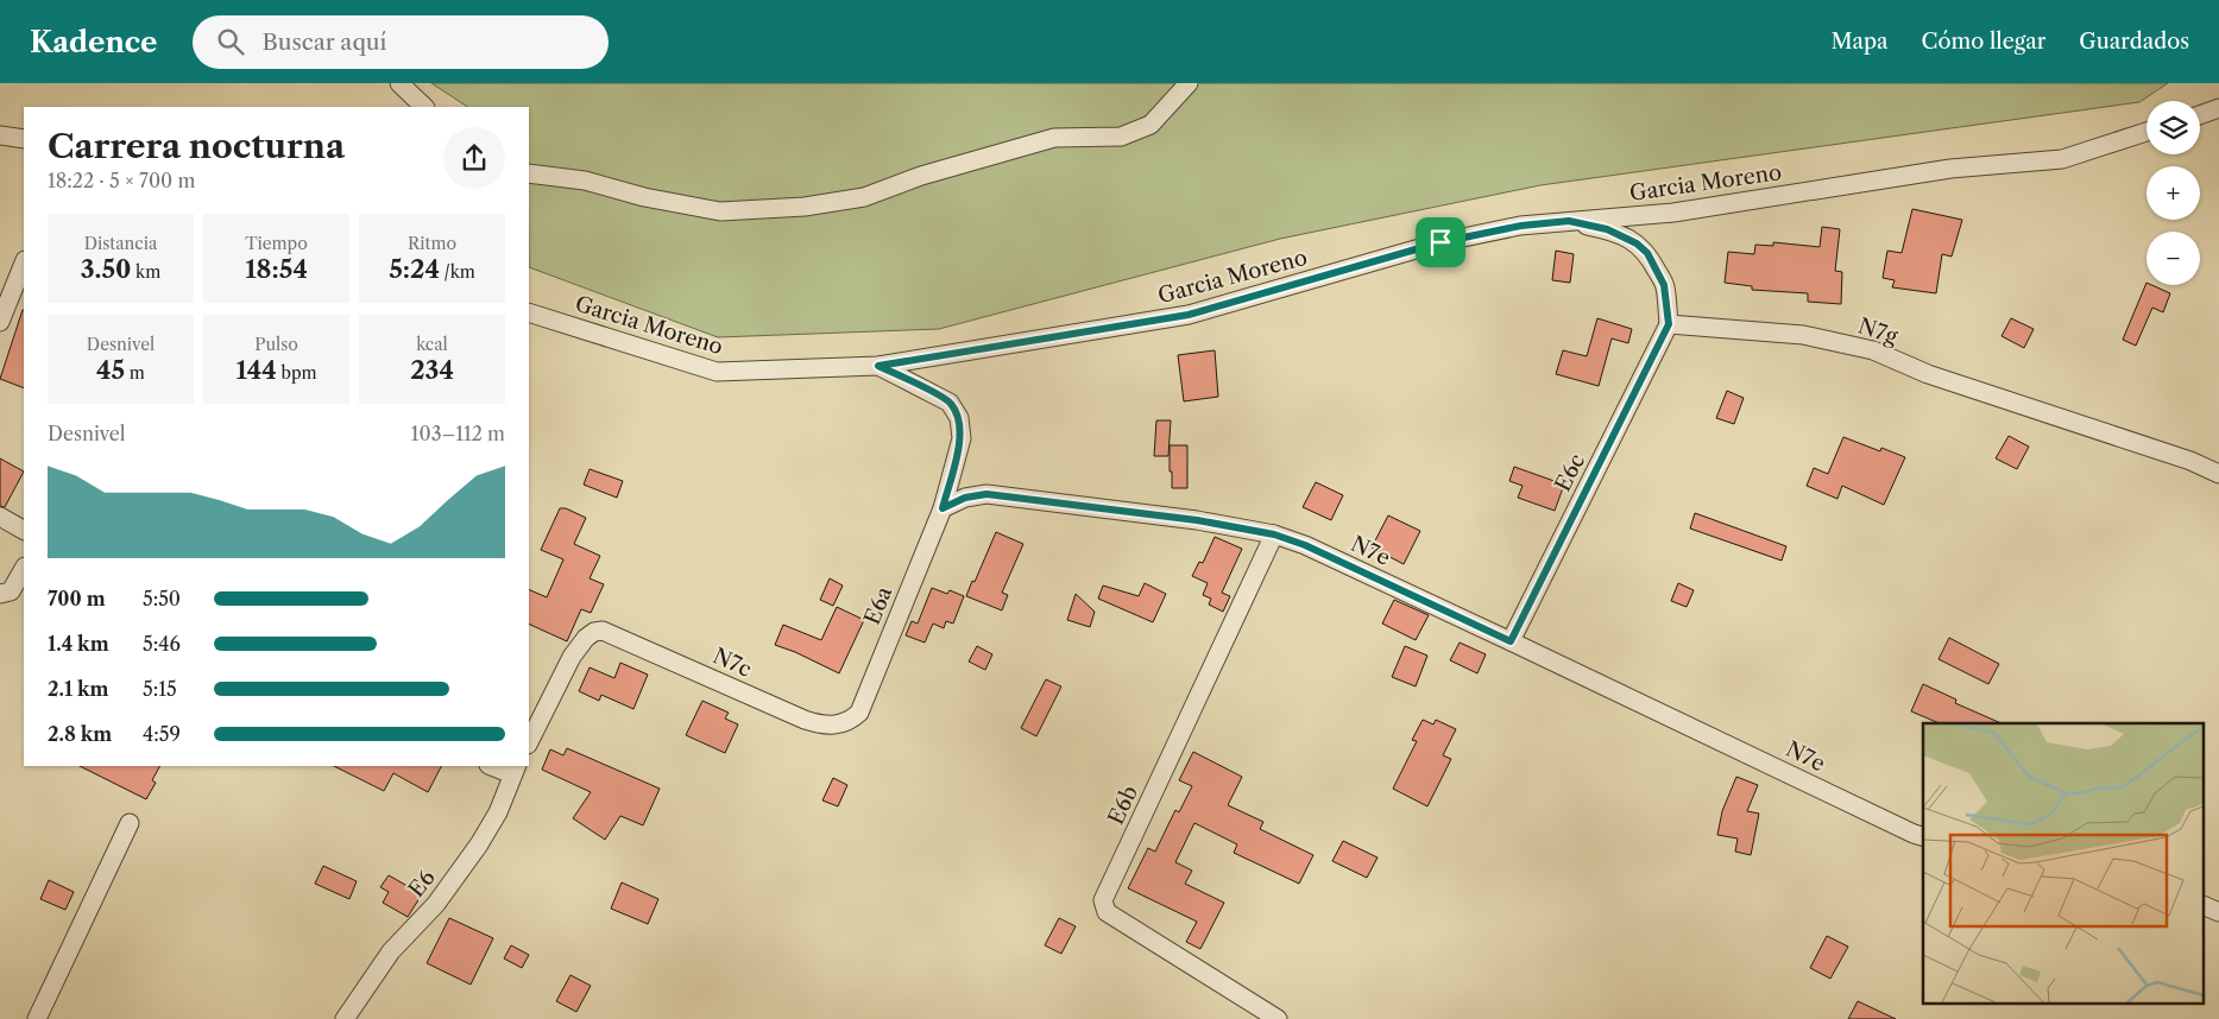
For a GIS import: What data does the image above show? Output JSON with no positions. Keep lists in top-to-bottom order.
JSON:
{
  "streets": {
    "street": [
      "Garcia Moreno",
      "N7g",
      "E6c",
      "N7e",
      "E6a",
      "N7c",
      "E6b",
      "E6"
    ]
  },
  "crossings": [
    ["N7g", "E6c"],
    ["E6c", "N7e"],
    ["N7e", "E6a"],
    ["N7e", "E6b"],
    ["E6a", "N7c"]
  ],
  "page": {
    "header": "Kadence",
    "search": "Buscar aquí",
    "nav": ["Mapa", "Cómo llegar", "Guardados"],
    "map_buttons": ["+", "−"],
    "heading": ["Carrera nocturna", "18:22 · 5 × 700 m"],
    "stats": [
      ["Distancia", "3.50 km"],
      ["Tiempo", "18:54"],
      ["Ritmo", "5:24 /km"],
      ["Desnivel", "45 m"],
      ["Pulso", "144 bpm"],
      ["kcal", "234"]
    ],
    "chart": ["Desnivel", "103–112 m"],
    "list": [
      {
        "name": "700 m",
        "note": "5:50"
      },
      {
        "name": "1.4 km",
        "note": "5:46"
      },
      {
        "name": "2.1 km",
        "note": "5:15"
      },
      {
        "name": "2.8 km",
        "note": "4:59"
      }
    ]
  }
}
